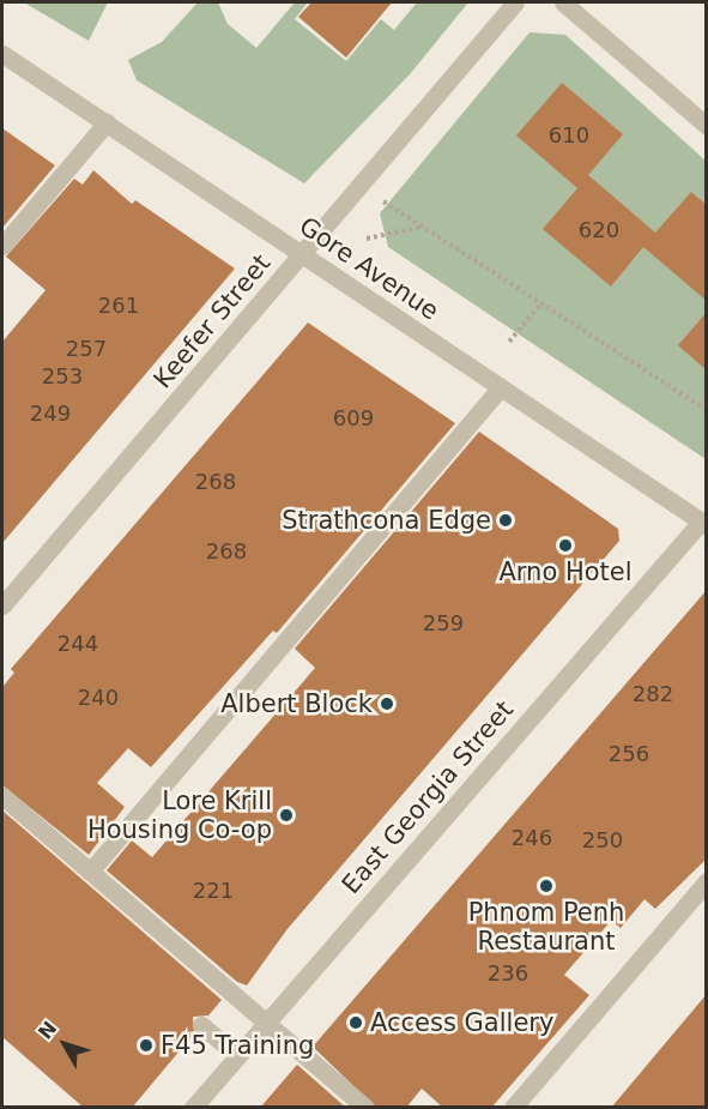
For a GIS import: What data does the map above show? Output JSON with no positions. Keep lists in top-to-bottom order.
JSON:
{
  "streets": {
    "street": ["Gore Avenue", "Keefer Street", "East Georgia Street"]
  },
  "crossings": [
    ["Gore Avenue", "Keefer Street"],
    ["Gore Avenue", "East Georgia Street"]
  ],
  "places": [
    "Strathcona Edge",
    "Arno Hotel",
    "Albert Block",
    "Lore Krill Housing Co-op",
    "Phnom Penh Restaurant",
    "Access Gallery",
    "F45 Training"
  ],
  "house_numbers": [
    "610",
    "620",
    "261",
    "257",
    "253",
    "249",
    "609",
    "268",
    "268",
    "259",
    "244",
    "282",
    "240",
    "256",
    "246",
    "250",
    "221",
    "236"
  ],
  "north": "top left"
}
